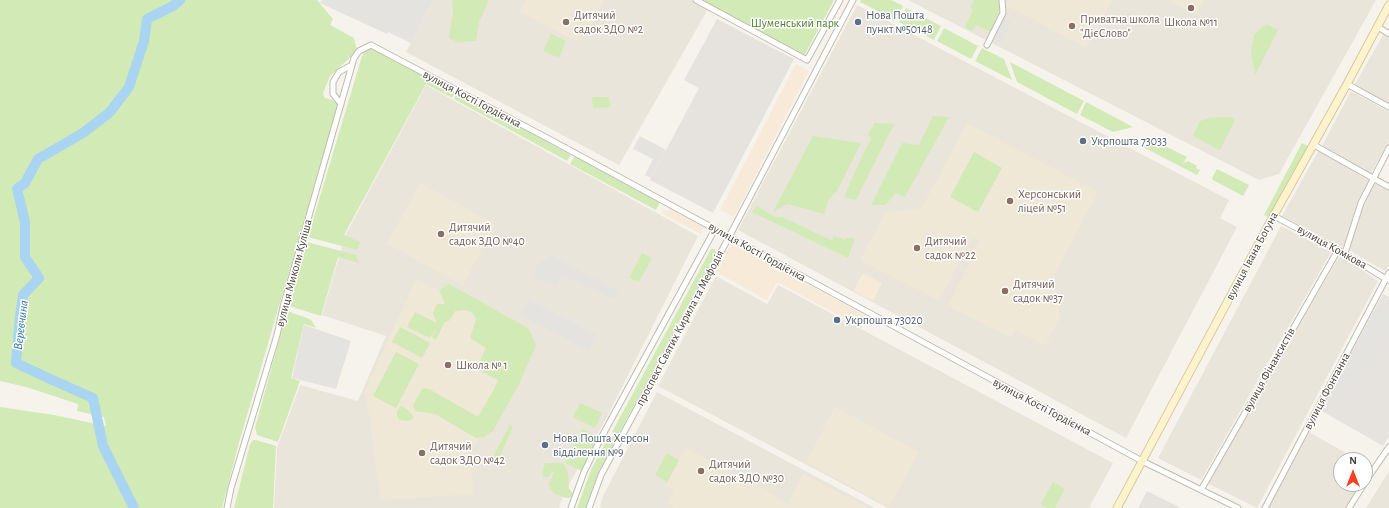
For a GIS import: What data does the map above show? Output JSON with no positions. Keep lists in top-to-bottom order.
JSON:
{
  "streets": {
    "street": [
      "вулиця Кості Гордієнка",
      "вулиця Комкова",
      "вулиця Івана Богуна",
      "вулиця Миколи Куліша",
      "проспект Святих Кирила та Мефодія",
      "вулиця Фінансистів",
      "вулиця Фонтанна"
    ]
  },
  "crossings": [
    ["вулиця Кості Гордієнка", "вулиця Івана Богуна"],
    ["вулиця Кості Гордієнка", "вулиця Миколи Куліша"],
    ["вулиця Кості Гордієнка", "проспект Святих Кирила та Мефодія"],
    ["вулиця Кості Гордієнка", "вулиця Фінансистів"],
    ["вулиця Комкова", "вулиця Івана Богуна"],
    ["вулиця Комкова", "вулиця Фінансистів"],
    ["вулиця Комкова", "вулиця Фонтанна"]
  ],
  "water": ["Веревчина"],
  "parks": ["Шуменський парк"],
  "places": [
    "Школа №11",
    "Дитячий садок ЗДО №2",
    "Нова Пошта пункт №50148",
    "Приватна школа \"ДієСлово\"",
    "Укрпошта 73033",
    "Херсонський ліцей №51",
    "Дитячий садок ЗДО №40",
    "Дитячий садок №22",
    "Дитячий садок №37",
    "Укрпошта 73020",
    "Школа № 1",
    "Нова Пошта Херсон відділення №9",
    "Дитячий садок ЗДО №42",
    "Дитячий садок ЗДО №30"
  ],
  "north": "top"
}
